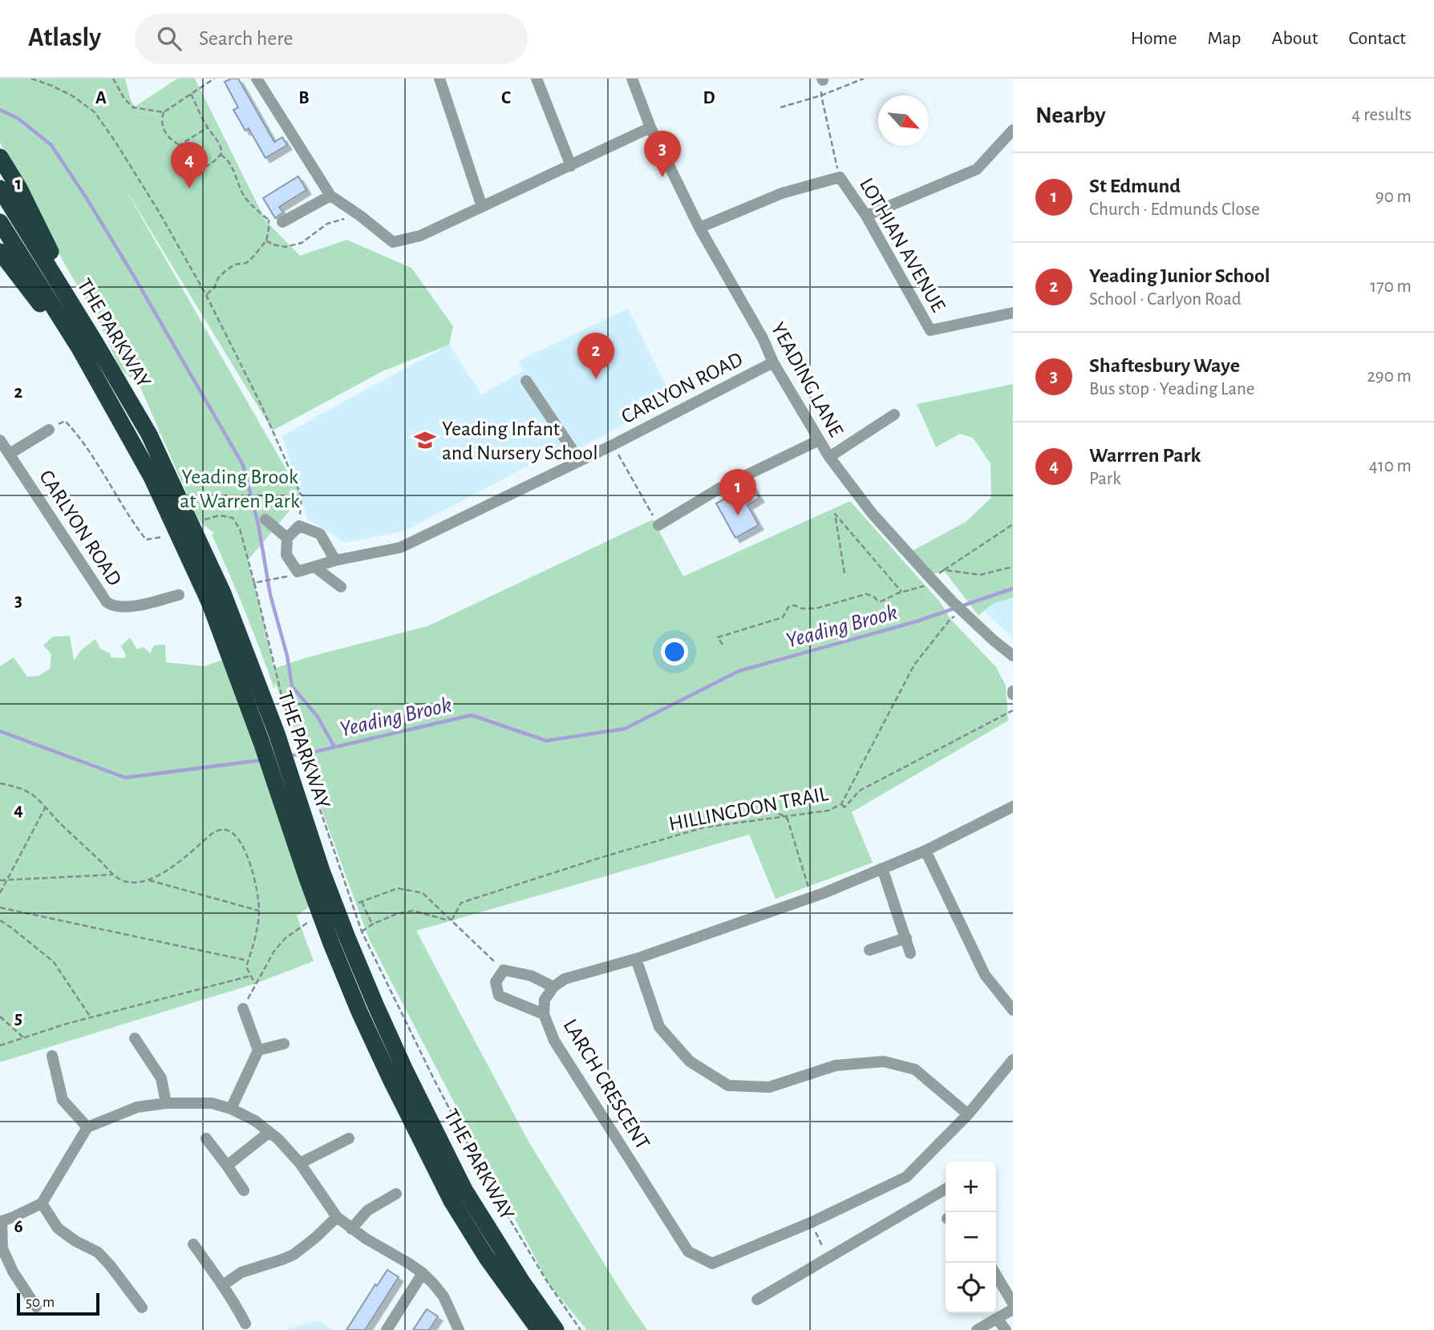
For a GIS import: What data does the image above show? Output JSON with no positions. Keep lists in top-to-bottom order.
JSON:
{
  "streets": {
    "highway": ["THE PARKWAY"],
    "street": [
      "LOTHIAN AVENUE",
      "YEADING LANE",
      "CARLYON ROAD",
      "LARCH CRESCENT"
    ],
    "path": ["HILLINGDON TRAIL"]
  },
  "crossings": [
    ["LOTHIAN AVENUE", "YEADING LANE"],
    ["YEADING LANE", "CARLYON ROAD"],
    ["YEADING LANE", "HILLINGDON TRAIL"]
  ],
  "water": ["Yeading Brook"],
  "parks": ["Yeading Brook at Warren Park"],
  "places": {
    "school or university": ["Yeading Infant and Nursery School"]
  },
  "scale_bar": "50 m",
  "north": "bottom right",
  "page": {
    "header": "Atlasly",
    "search": "Search here",
    "nav": [
      "Home",
      "Map",
      "About",
      "Contact"
    ],
    "heading": ["Nearby", "4 results"],
    "pins": [
      "3",
      "4",
      "2",
      "1"
    ],
    "list": [
      {
        "mark": "1",
        "name": "St Edmund",
        "note": "Church · Edmunds Close",
        "value": "90 m"
      },
      {
        "mark": "2",
        "name": "Yeading Junior School",
        "note": "School · Carlyon Road",
        "value": "170 m"
      },
      {
        "mark": "3",
        "name": "Shaftesbury Waye",
        "note": "Bus stop · Yeading Lane",
        "value": "290 m"
      },
      {
        "mark": "4",
        "name": "Warrren Park",
        "note": "Park",
        "value": "410 m"
      }
    ],
    "map_buttons": ["+", "−"],
    "scale": "50 m"
  },
  "grid": {
    "columns": [
      "A",
      "B",
      "C",
      "D"
    ],
    "rows": [
      "1",
      "2",
      "3",
      "4",
      "5",
      "6"
    ]
  }
}
